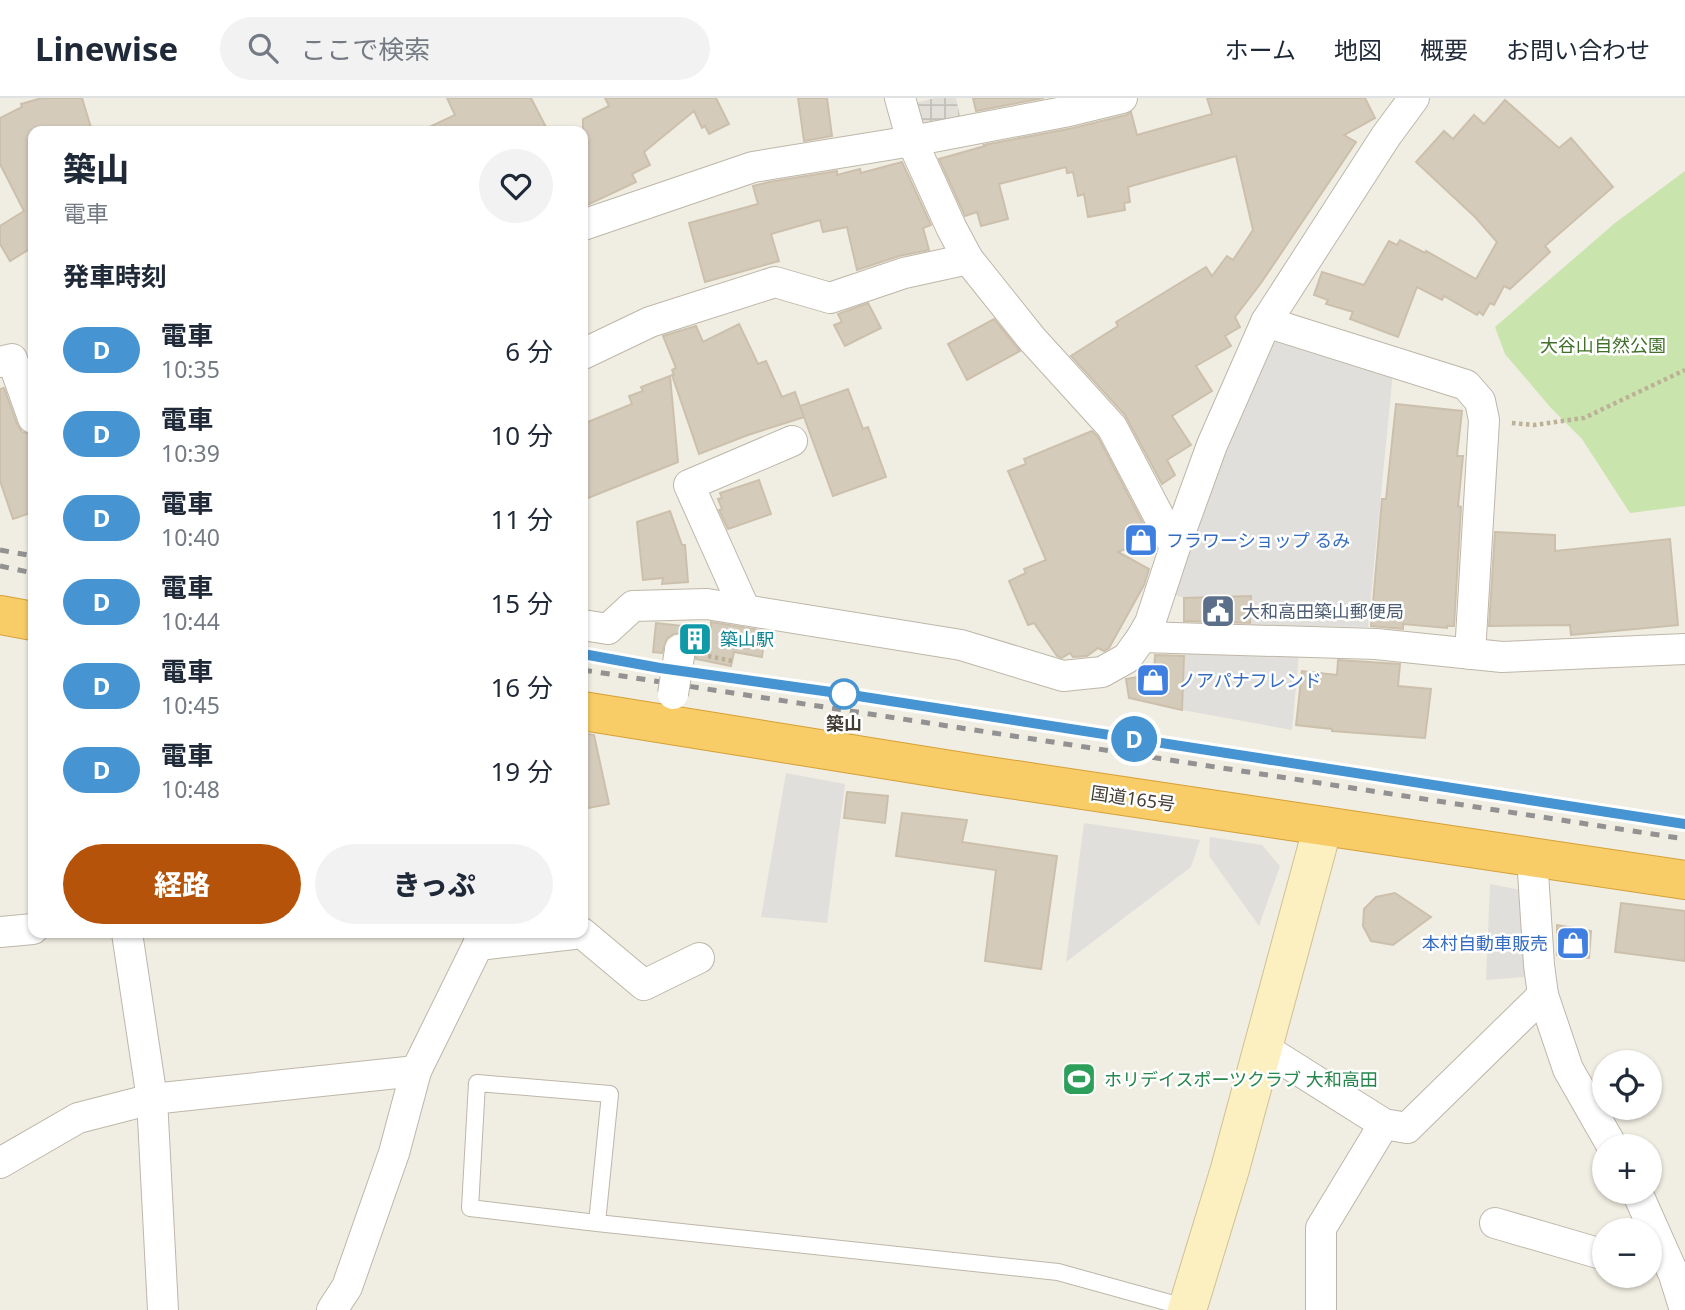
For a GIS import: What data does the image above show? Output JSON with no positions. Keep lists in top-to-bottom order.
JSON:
{
  "streets": {
    "highway": ["国道165号"]
  },
  "parks": ["大谷山自然公園"],
  "places": {
    "shop": ["フラワーショップ るみ", "ノアパナフレンド", "本村自動車販売"],
    "public building": ["大和高田築山郵便局"],
    "building": ["築山駅"],
    "other": ["築山"],
    "sports": ["ホリデイスポーツクラブ 大和高田"]
  },
  "page": {
    "header": "Linewise",
    "search": "ここで検索",
    "nav": [
      "ホーム",
      "地図",
      "概要",
      "お問い合わせ"
    ],
    "on_map": "D",
    "heading": [
      ["築山", "電車"],
      "発車時刻"
    ],
    "list": [
      {
        "mark": "D",
        "name": "電車",
        "note": "10:35",
        "value": "6 分"
      },
      {
        "mark": "D",
        "name": "電車",
        "note": "10:39",
        "value": "10 分"
      },
      {
        "mark": "D",
        "name": "電車",
        "note": "10:40",
        "value": "11 分"
      },
      {
        "mark": "D",
        "name": "電車",
        "note": "10:44",
        "value": "15 分"
      },
      {
        "mark": "D",
        "name": "電車",
        "note": "10:45",
        "value": "16 分"
      },
      {
        "mark": "D",
        "name": "電車",
        "note": "10:48",
        "value": "19 分"
      }
    ],
    "buttons": ["経路", "きっぷ"],
    "map_buttons": ["+", "−"]
  }
}
